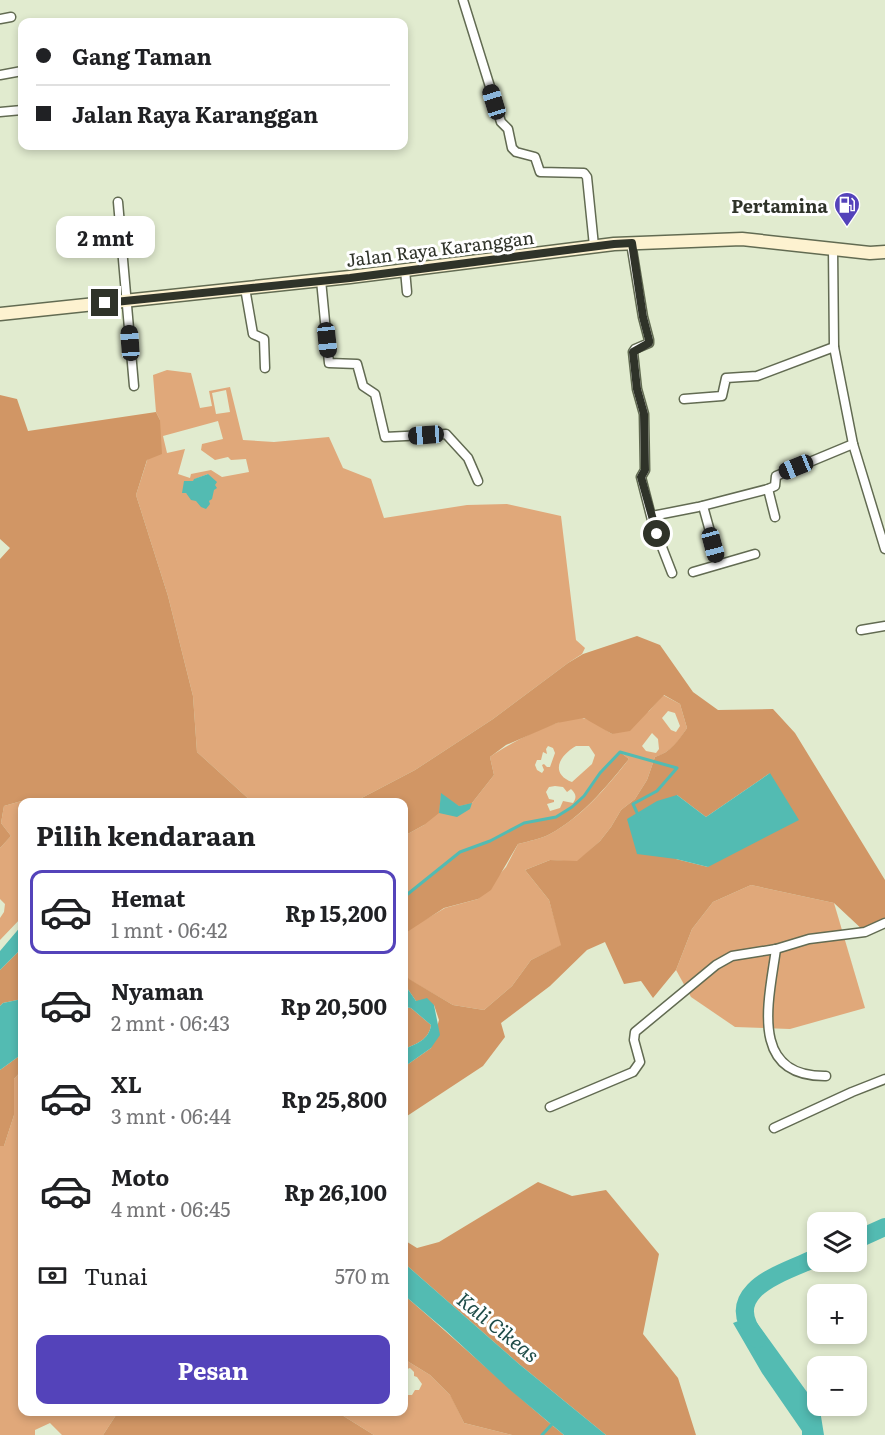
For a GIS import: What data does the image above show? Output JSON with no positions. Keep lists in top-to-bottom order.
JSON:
{
  "streets": {
    "street": ["Jalan Raya Karanggan"]
  },
  "water": ["Kali Cikeas"],
  "places": {
    "fuel station": ["Pertamina"]
  },
  "page": {
    "banner": ["Gang Taman", "Jalan Raya Karanggan"],
    "bubble": "2 mnt",
    "heading": "Pilih kendaraan",
    "list": [
      {
        "name": "Hemat",
        "note": "1 mnt · 06:42",
        "value": "Rp 15,200"
      },
      {
        "name": "Nyaman",
        "note": "2 mnt · 06:43",
        "value": "Rp 20,500"
      },
      {
        "name": "XL",
        "note": "3 mnt · 06:44",
        "value": "Rp 25,800"
      },
      {
        "name": "Moto",
        "note": "4 mnt · 06:45",
        "value": "Rp 26,100"
      }
    ],
    "map_buttons": ["+", "−"],
    "pay": ["Tunai", "570 m"],
    "buttons": "Pesan"
  }
}
